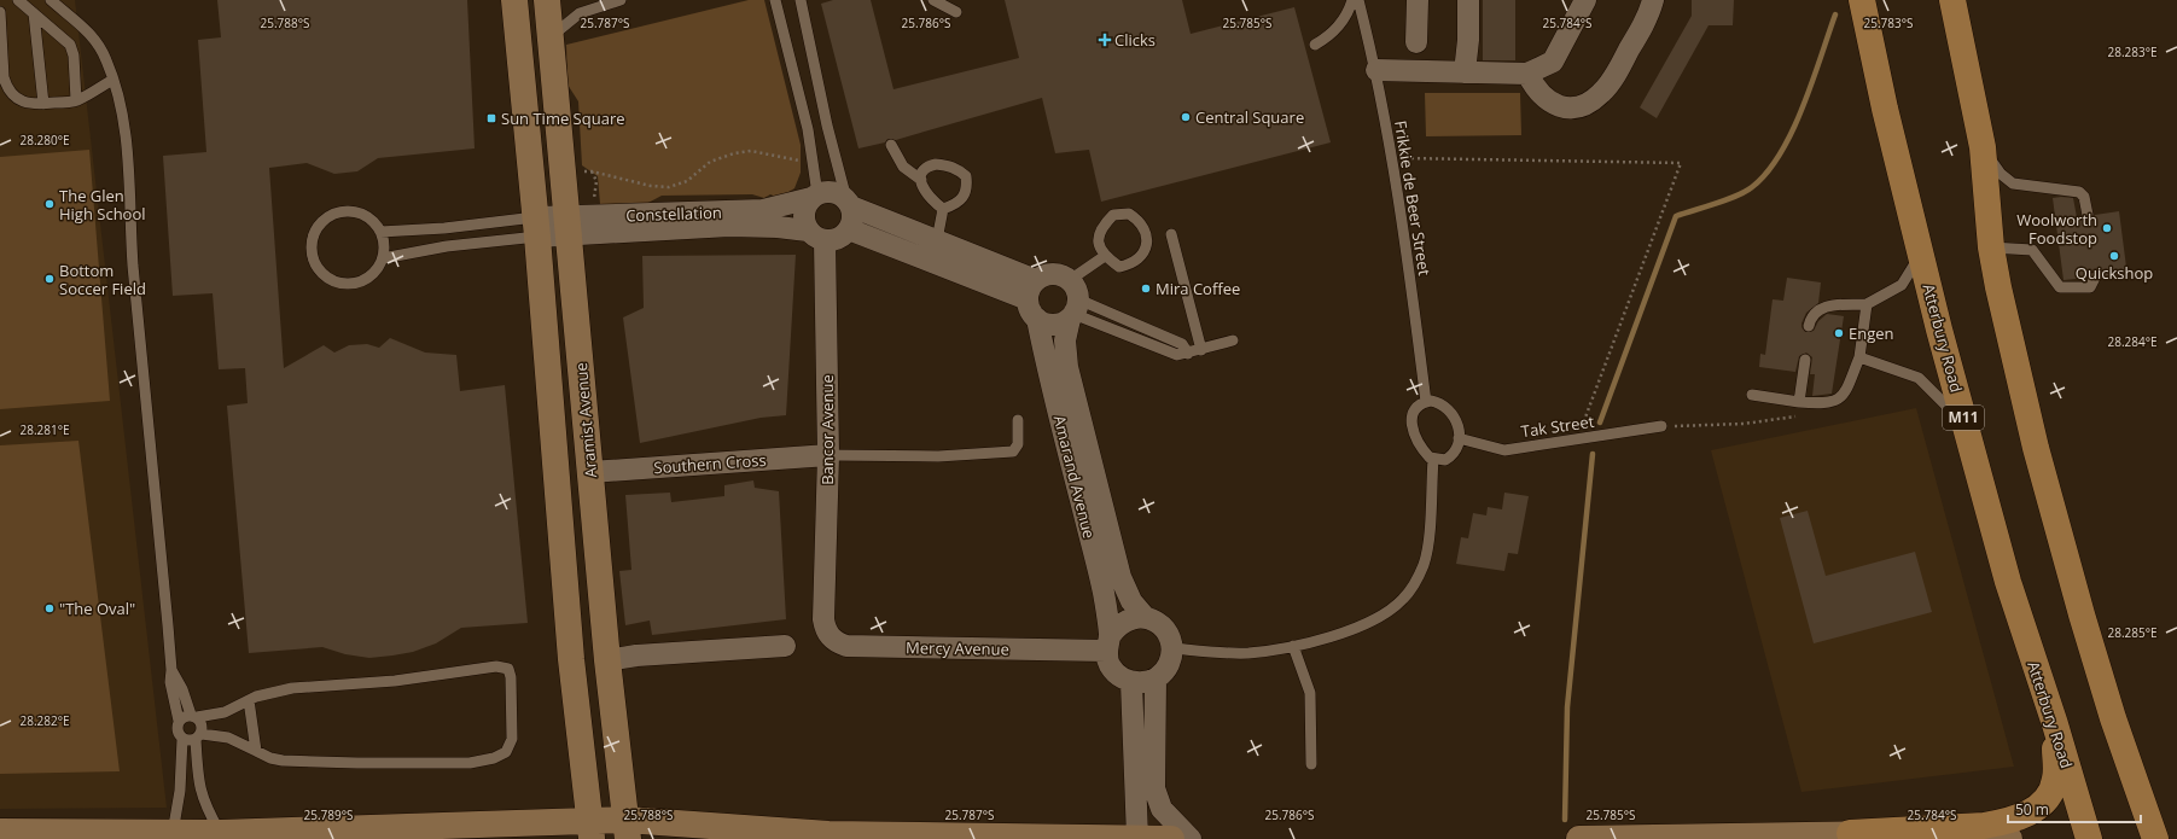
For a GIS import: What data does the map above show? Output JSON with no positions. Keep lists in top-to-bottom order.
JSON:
{
  "streets": {
    "main road": ["Atterbury Road", "M11"],
    "street": [
      "Constellation",
      "Aramist Avenue",
      "Bancor Avenue",
      "Southern Cross",
      "Amarand Avenue",
      "Mercy Avenue"
    ],
    "lane": ["Frikkie de Beer Street", "Tak Street"]
  },
  "crossings": [
    ["Frikkie de Beer Street", "Tak Street"],
    ["Constellation", "Aramist Avenue"],
    ["Constellation", "Bancor Avenue"],
    ["Aramist Avenue", "Southern Cross"],
    ["Bancor Avenue", "Southern Cross"],
    ["Bancor Avenue", "Mercy Avenue"],
    ["Amarand Avenue", "Mercy Avenue"]
  ],
  "places": {
    "health": ["Clicks"],
    "other": [
      "Central Square",
      "The Glen High School",
      "Woolworth Foodstop",
      "Quickshop",
      "Bottom Soccer Field",
      "Mira Coffee",
      "Engen",
      "\"The Oval\""
    ],
    "transit": ["Sun Time Square"]
  },
  "scale_bar": "50 m",
  "coordinates": [
    "25.787°S",
    "25.786°S",
    "25.785°S",
    "25.783°S",
    "25.788°S",
    "25.784°S",
    "28.283°E",
    "28.280°E",
    "28.284°E",
    "28.281°E",
    "28.285°E",
    "28.282°E",
    "25.789°S"
  ]
}
